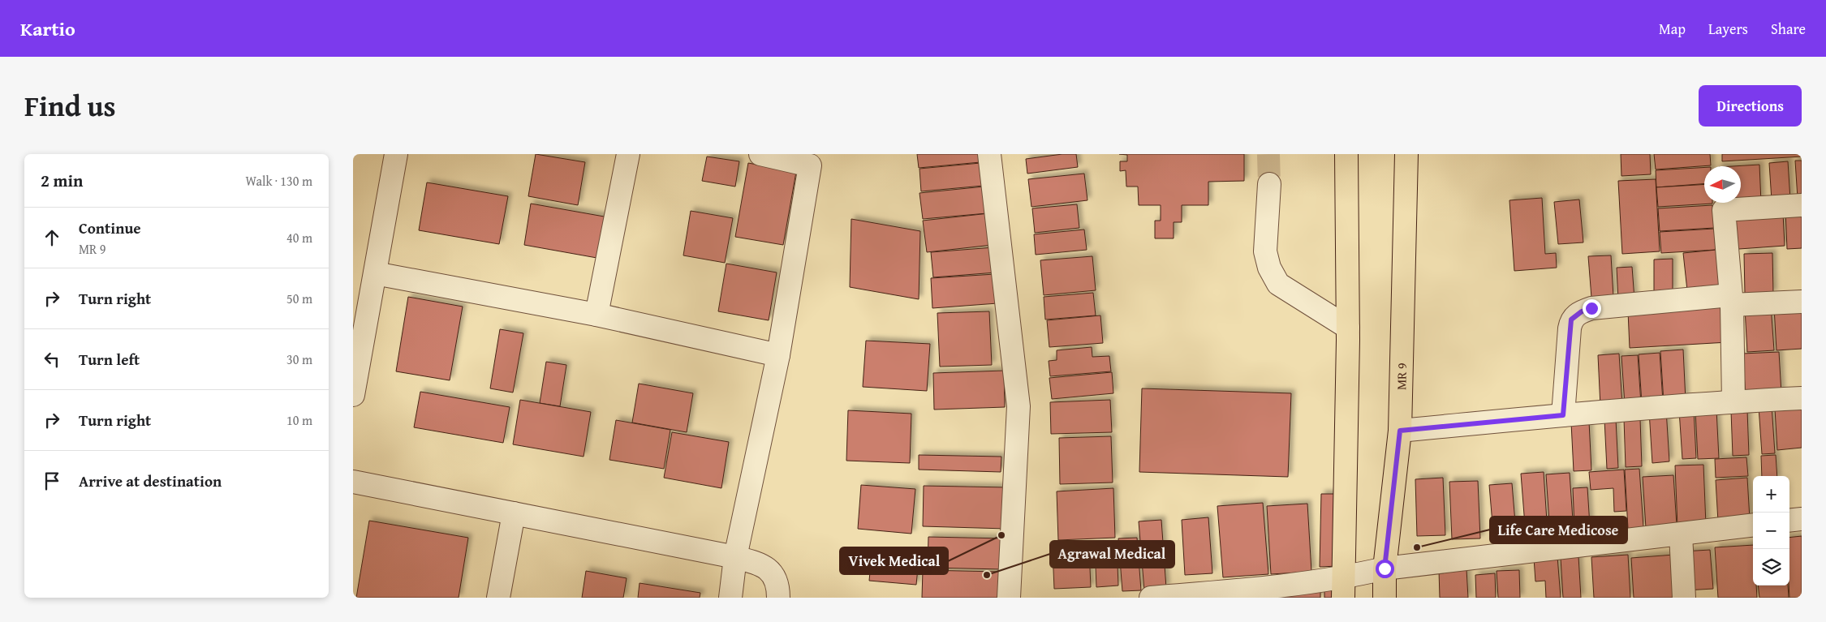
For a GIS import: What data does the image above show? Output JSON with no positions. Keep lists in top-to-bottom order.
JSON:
{
  "streets": {
    "main road": ["MR 9"]
  },
  "places": ["Vivek Medical", "Life Care Medicose", "Agrawal Medical"],
  "north": "left",
  "page": {
    "header": "Kartio",
    "nav": ["Map", "Layers", "Share"],
    "title": "Find us",
    "buttons": "Directions",
    "heading": ["2 min", "Walk · 130 m"],
    "list": [
      ["Continue", "MR 9", "40 m"],
      ["Turn right", "50 m"],
      ["Turn left", "30 m"],
      ["Turn right", "10 m"],
      "Arrive at destination"
    ],
    "map_buttons": ["+", "−"]
  }
}
